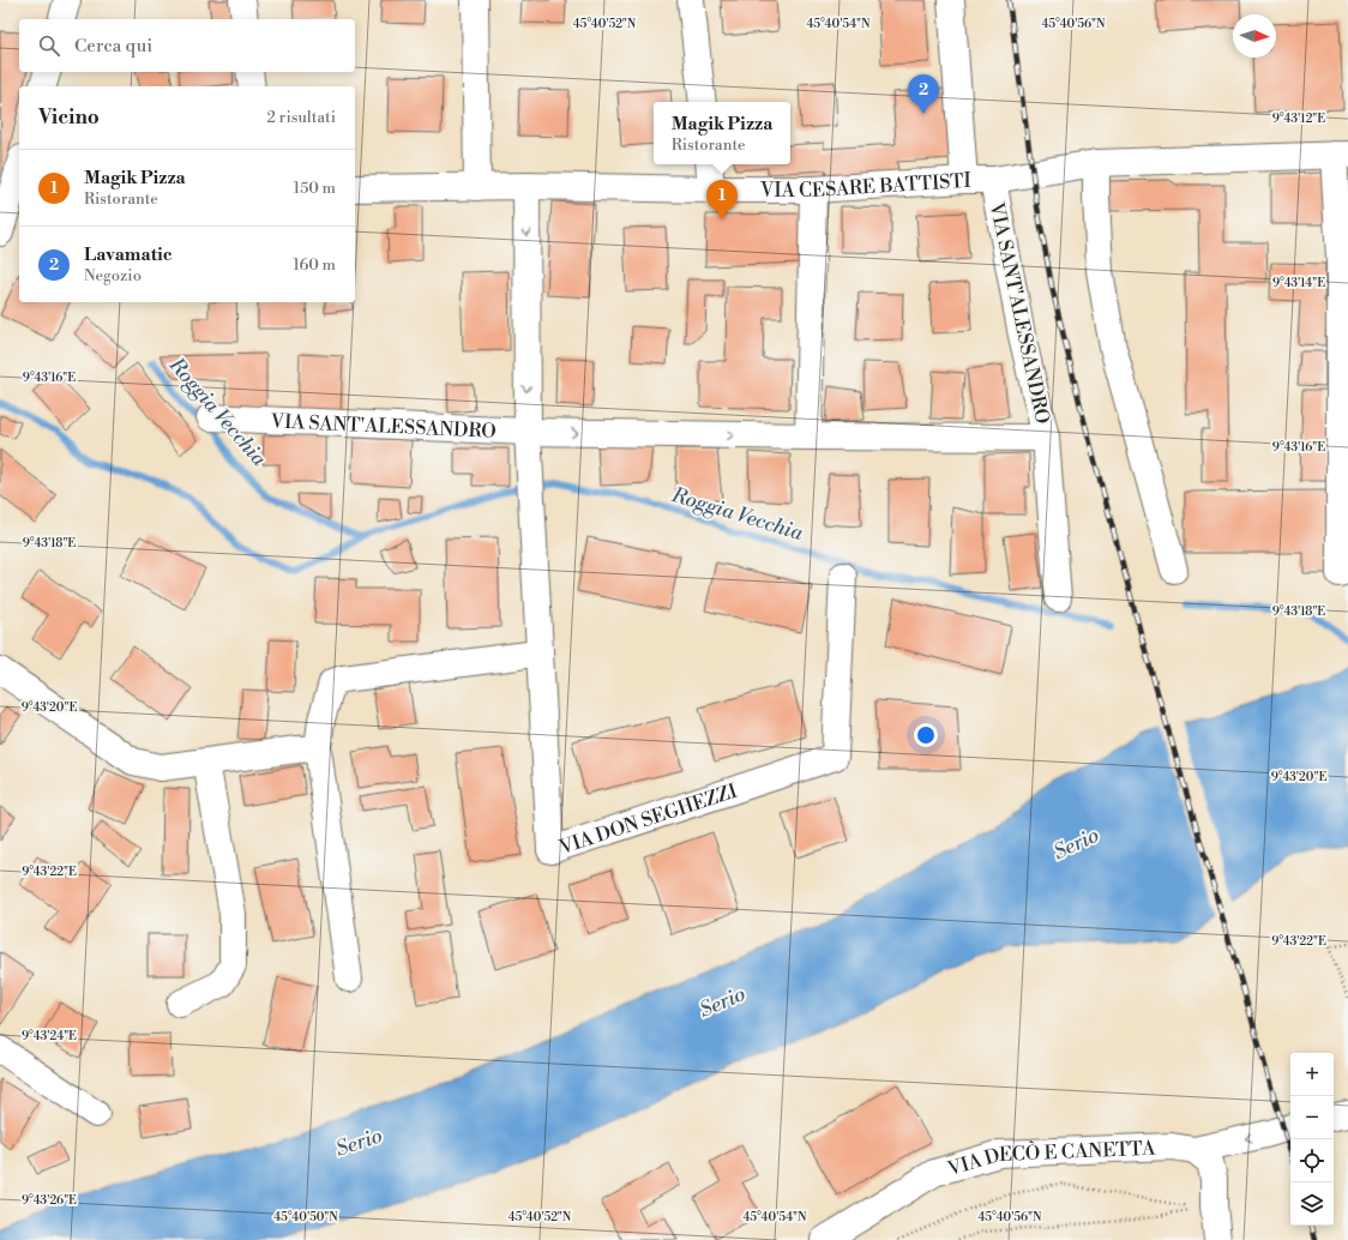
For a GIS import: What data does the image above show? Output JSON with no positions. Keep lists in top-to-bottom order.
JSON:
{
  "streets": {
    "street": [
      "VIA CESARE BATTISTI",
      "VIA SANT'ALESSANDRO",
      "VIA DON SEGHEZZI",
      "VIA DECÒ E CANETTA"
    ]
  },
  "crossings": [
    ["VIA CESARE BATTISTI", "VIA SANT'ALESSANDRO"],
    ["VIA SANT'ALESSANDRO", "VIA DON SEGHEZZI"]
  ],
  "water": ["Roggia Vecchia", "Serio"],
  "north": "right",
  "page": {
    "search": "Cerca qui",
    "pins": ["2", "1"],
    "heading": ["Vicino", "2 risultati"],
    "popup": ["Magik Pizza", "Ristorante"],
    "list": [
      {
        "mark": "1",
        "name": "Magik Pizza",
        "note": "Ristorante",
        "value": "150 m"
      },
      {
        "mark": "2",
        "name": "Lavamatic",
        "note": "Negozio",
        "value": "160 m"
      }
    ],
    "map_buttons": ["+", "−"]
  },
  "coordinates": [
    "45°40'52\"N",
    "45°40'54\"N",
    "45°40'56\"N",
    "9°43'12\"E",
    "9°43'14\"E",
    "9°43'16\"E",
    "9°43'18\"E",
    "9°43'20\"E",
    "9°43'22\"E",
    "9°43'24\"E",
    "9°43'26\"E",
    "45°40'50\"N"
  ]
}
